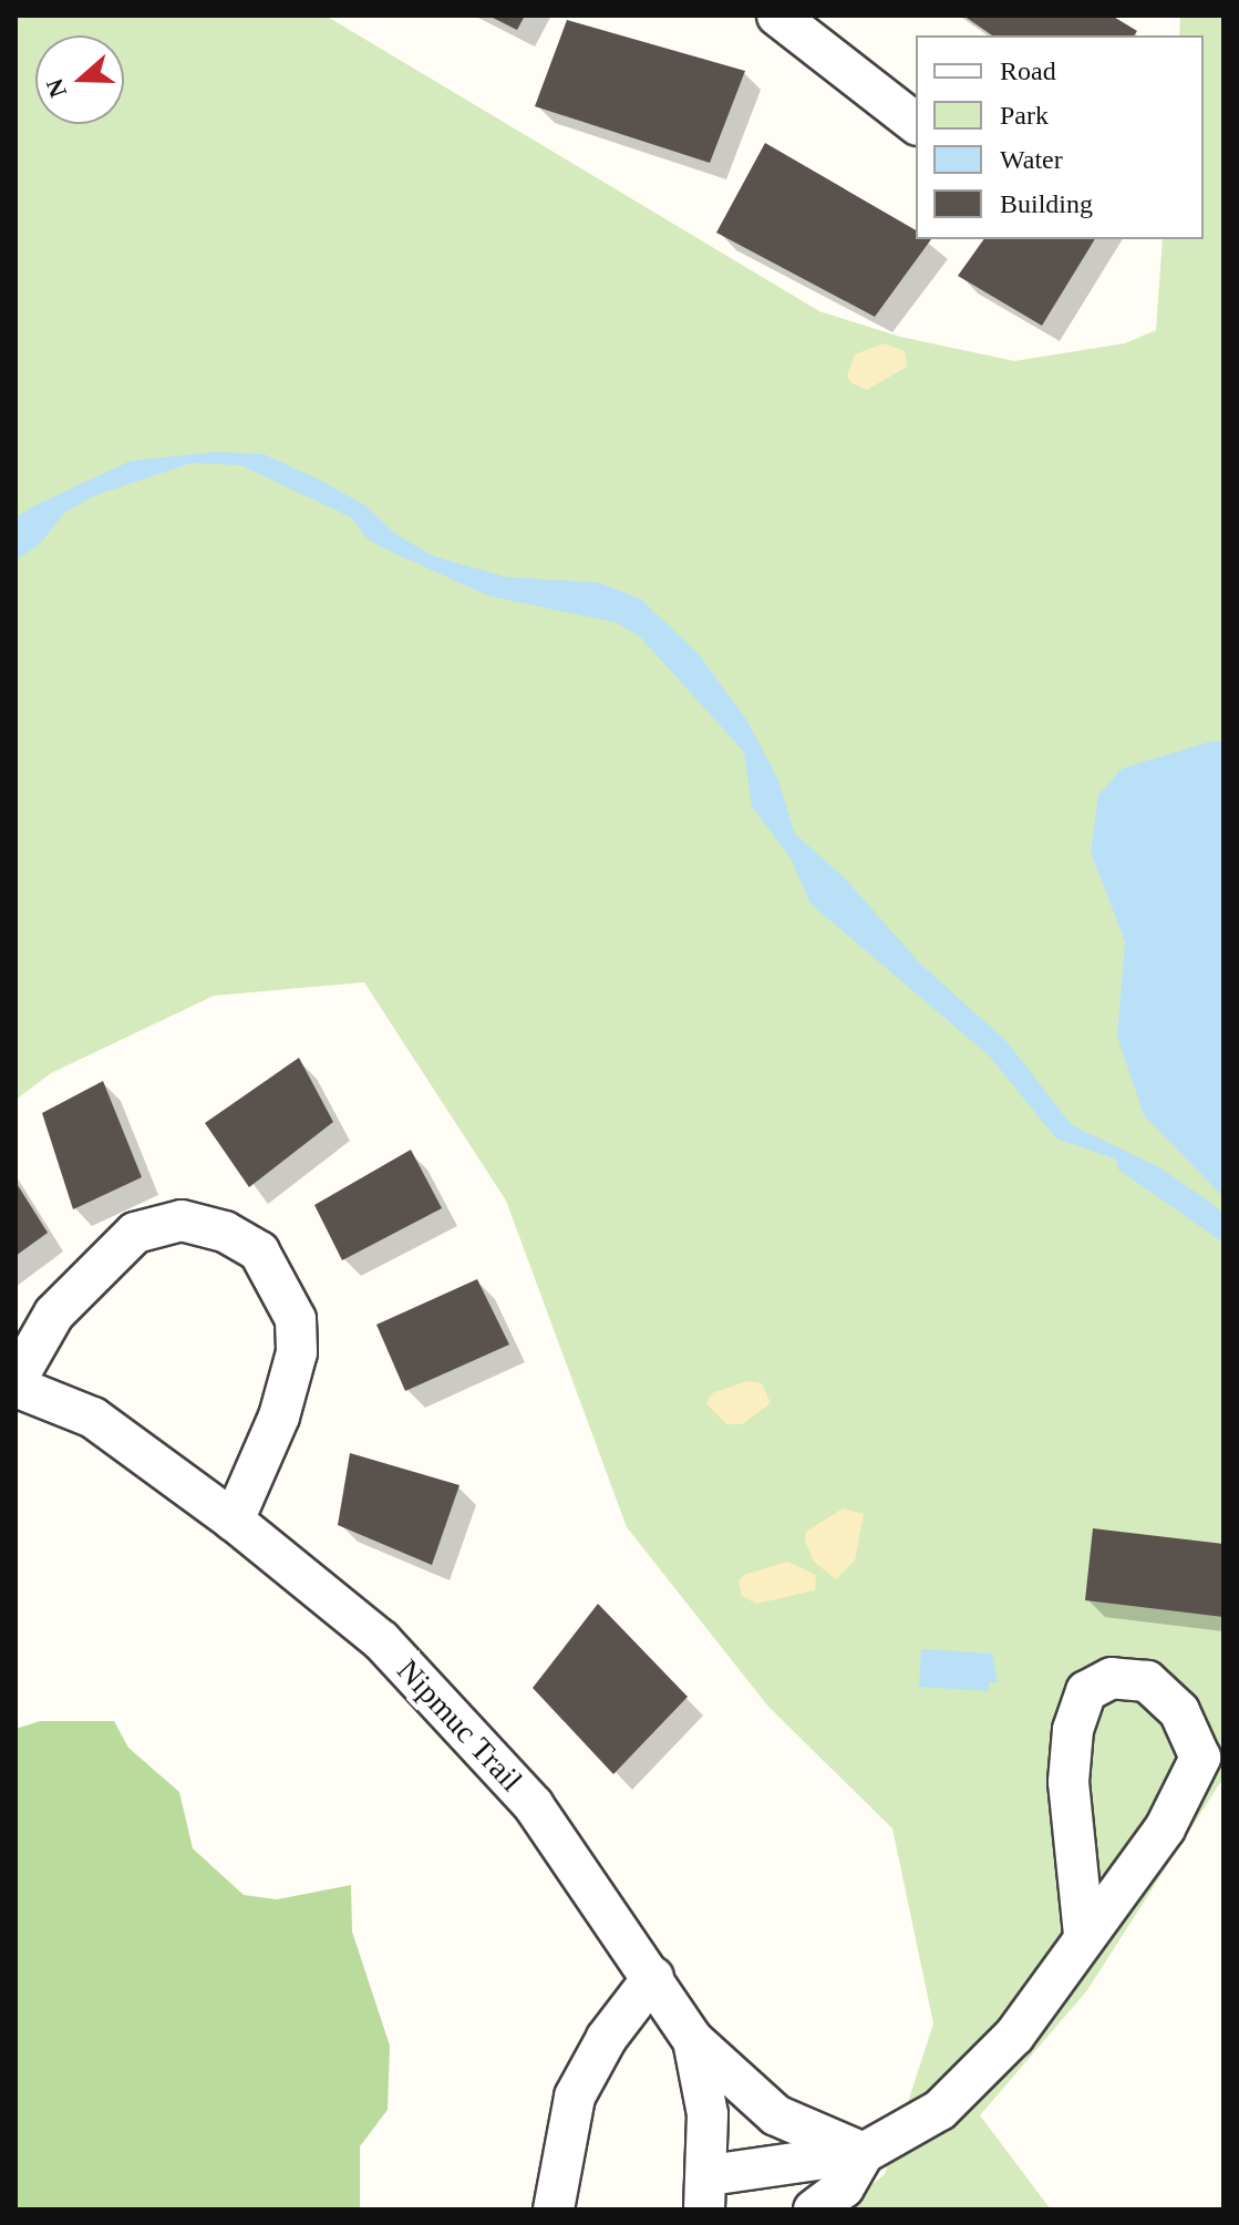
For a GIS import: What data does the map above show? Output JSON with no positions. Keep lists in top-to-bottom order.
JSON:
{
  "streets": {
    "street": ["Nipmuc Trail"]
  },
  "legend": [
    "Road",
    "Park",
    "Water",
    "Building"
  ],
  "north": "left"
}
